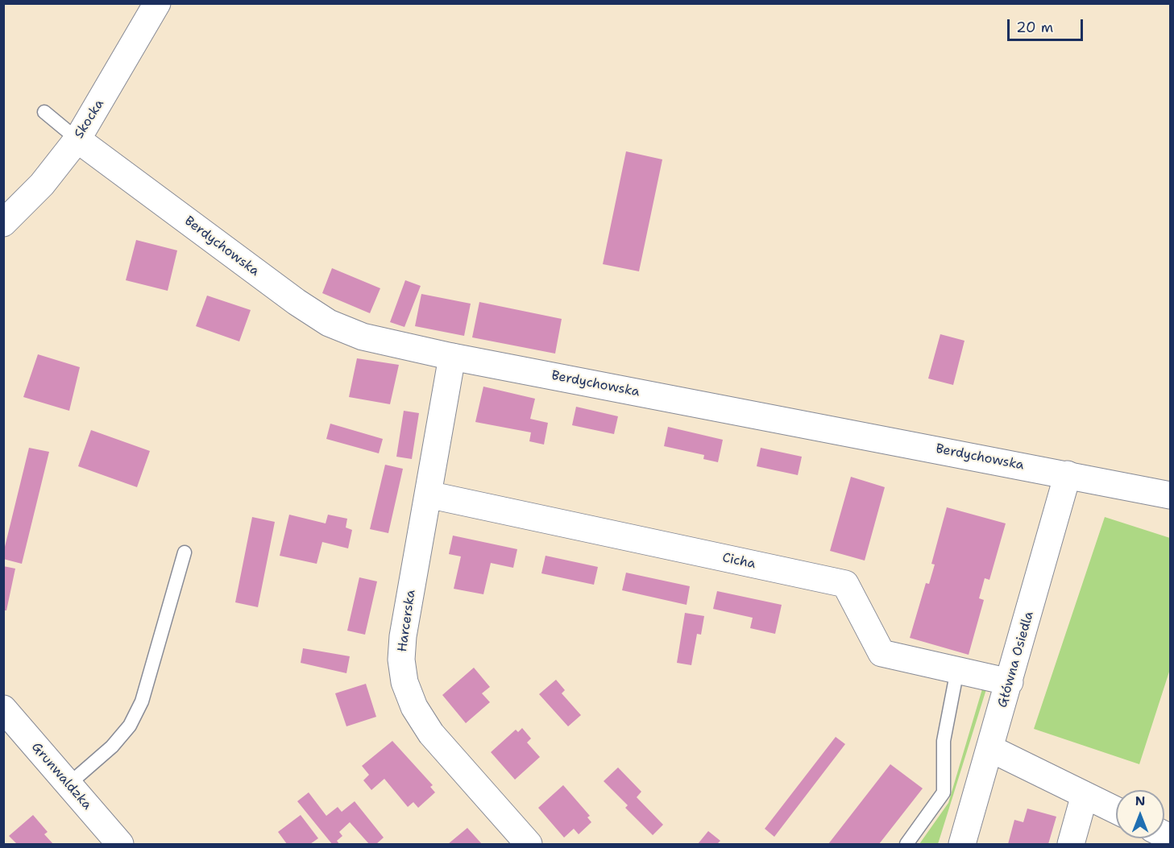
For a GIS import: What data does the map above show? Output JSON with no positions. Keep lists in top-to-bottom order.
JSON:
{
  "streets": {
    "street": [
      "Skocka",
      "Berdychowska",
      "Cicha",
      "Harcerska",
      "Główna Osiedla",
      "Grunwaldzka"
    ]
  },
  "crossings": [
    ["Skocka", "Berdychowska"],
    ["Berdychowska", "Harcerska"],
    ["Berdychowska", "Główna Osiedla"],
    ["Cicha", "Harcerska"],
    ["Cicha", "Główna Osiedla"]
  ],
  "scale_bar": "20 m",
  "north": "top"
}
